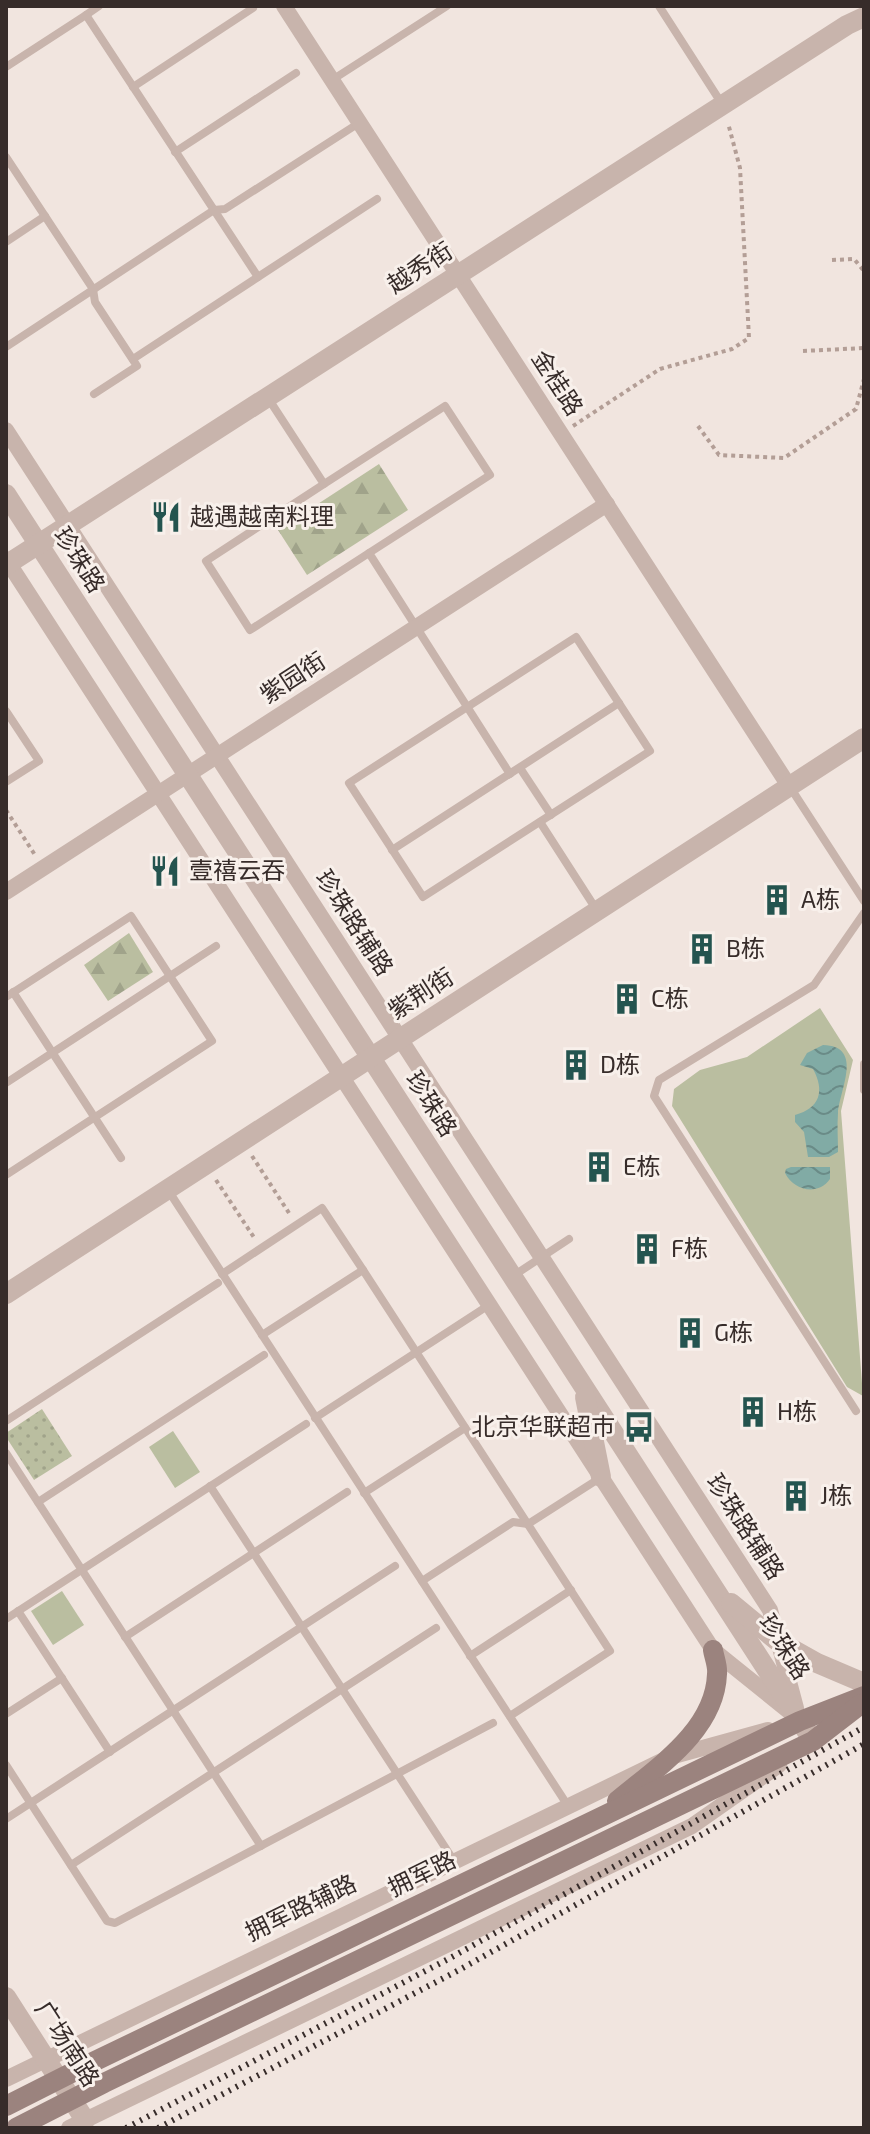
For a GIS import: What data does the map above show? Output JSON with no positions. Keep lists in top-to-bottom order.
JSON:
{
  "streets": {
    "main road": ["拥军路"],
    "street": [
      "越秀街",
      "金桂路",
      "珍珠路",
      "紫园街",
      "珍珠路辅路",
      "紫荆街",
      "拥军路辅路",
      "广场南路"
    ]
  },
  "crossings": [
    ["越秀街", "金桂路"],
    ["越秀街", "珍珠路"],
    ["越秀街", "珍珠路辅路"],
    ["金桂路", "紫园街"],
    ["金桂路", "紫荆街"],
    ["珍珠路", "紫园街"],
    ["珍珠路", "珍珠路辅路"],
    ["珍珠路", "紫荆街"],
    ["珍珠路", "拥军路"],
    ["珍珠路", "拥军路辅路"],
    ["紫园街", "珍珠路辅路"],
    ["珍珠路辅路", "紫荆街"],
    ["珍珠路辅路", "拥军路"],
    ["珍珠路辅路", "拥军路辅路"],
    ["拥军路", "拥军路辅路"],
    ["拥军路", "广场南路"],
    ["拥军路辅路", "广场南路"]
  ],
  "places": {
    "restaurant": ["越遇越南料理", "壹禧云吞"],
    "building": [
      "A栋",
      "B栋",
      "C栋",
      "D栋",
      "E栋",
      "F栋",
      "G栋",
      "H栋",
      "J栋"
    ],
    "bus stop": ["北京华联超巿"]
  }
}
